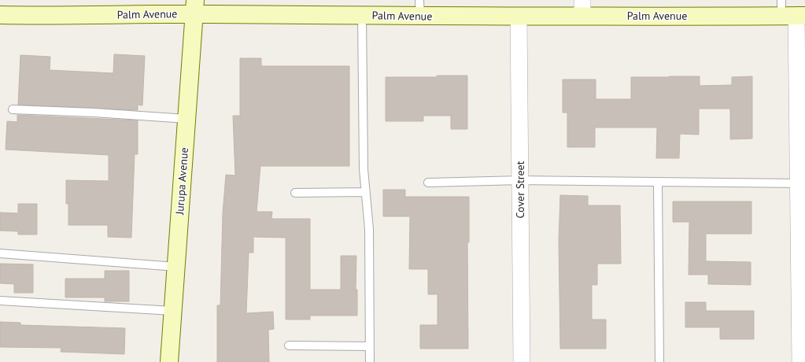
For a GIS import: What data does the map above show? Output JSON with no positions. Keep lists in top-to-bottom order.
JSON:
{
  "streets": {
    "street": ["Palm Avenue", "Jurupa Avenue", "Cover Street"]
  },
  "crossings": [
    ["Palm Avenue", "Jurupa Avenue"],
    ["Palm Avenue", "Cover Street"]
  ]
}
